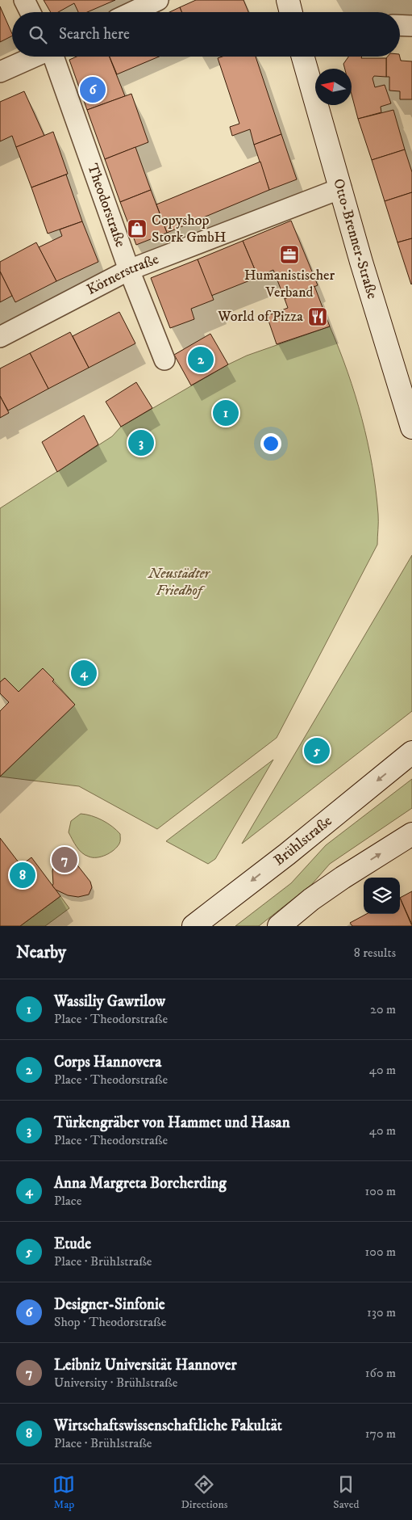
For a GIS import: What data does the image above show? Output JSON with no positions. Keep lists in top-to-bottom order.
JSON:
{
  "streets": {
    "main road": ["Otto-Brenner-Straße", "Brühlstraße"],
    "street": ["Theodorstraße", "Körnerstraße"]
  },
  "crossings": [
    ["Theodorstraße", "Körnerstraße"],
    ["Otto-Brenner-Straße", "Körnerstraße"]
  ],
  "parks": ["Neustädter Friedhof"],
  "places": {
    "shop": ["Copyshop Stork GmbH"],
    "office": ["Humanistischer Verband"],
    "restaurant": ["World of Pizza"]
  },
  "north": "left",
  "page": {
    "search": "Search here",
    "pins": [
      "6",
      "2",
      "1",
      "3",
      "4",
      "5",
      "7",
      "8"
    ],
    "heading": ["Nearby", "8 results"],
    "list": [
      {
        "mark": "1",
        "name": "Wassiliy Gawrilow",
        "note": "Place · Theodorstraße",
        "value": "20 m"
      },
      {
        "mark": "2",
        "name": "Corps Hannovera",
        "note": "Place · Theodorstraße",
        "value": "40 m"
      },
      {
        "mark": "3",
        "name": "Türkengräber von Hammet und Hasan",
        "note": "Place · Theodorstraße",
        "value": "40 m"
      },
      {
        "mark": "4",
        "name": "Anna Margreta Borcherding",
        "note": "Place",
        "value": "100 m"
      },
      {
        "mark": "5",
        "name": "Etude",
        "note": "Place · Brühlstraße",
        "value": "100 m"
      },
      {
        "mark": "6",
        "name": "Designer-Sinfonie",
        "note": "Shop · Theodorstraße",
        "value": "130 m"
      },
      {
        "mark": "7",
        "name": "Leibniz Universität Hannover",
        "note": "University · Brühlstraße",
        "value": "160 m"
      },
      {
        "mark": "8",
        "name": "Wirtschaftswissenschaftliche Fakultät",
        "note": "Place · Brühlstraße",
        "value": "170 m"
      }
    ],
    "nav": ["Map", "Directions", "Saved"]
  }
}
